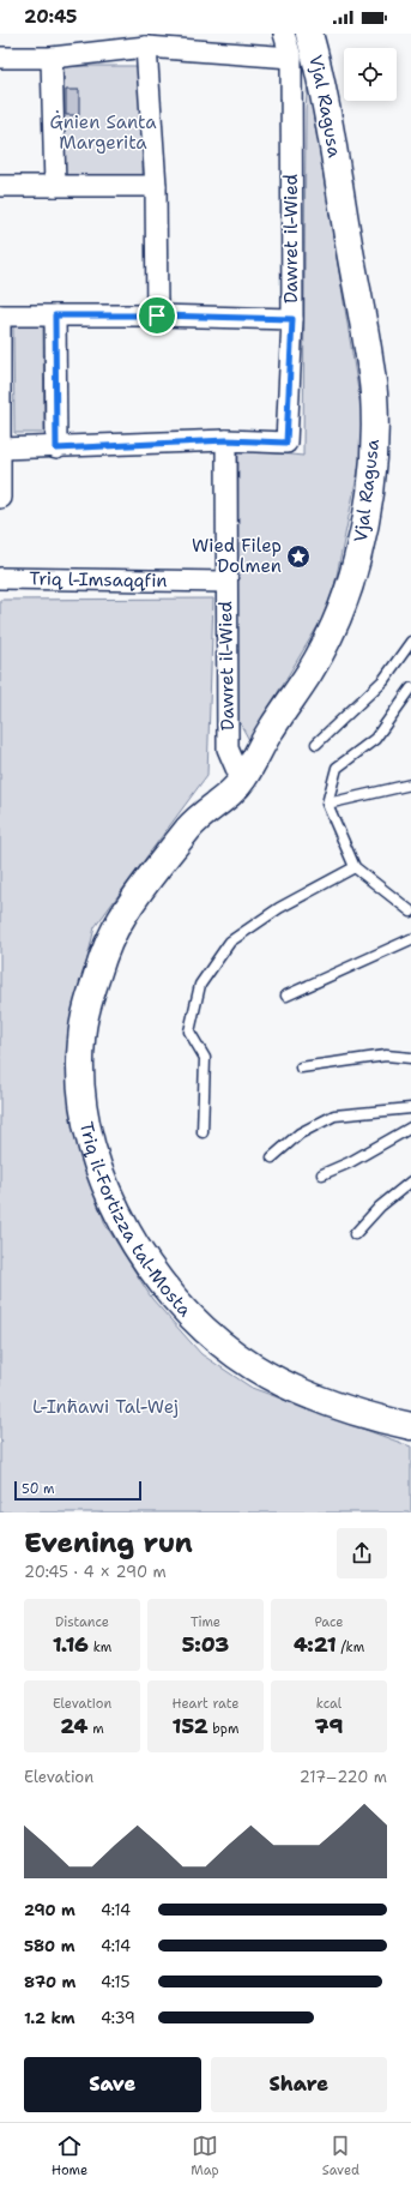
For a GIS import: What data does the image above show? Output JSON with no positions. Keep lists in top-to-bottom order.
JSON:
{
  "streets": {
    "main road": ["Vjal Ragusa", "Triq il-Fortizza tal-Mosta"],
    "street": ["Dawret il-Wied", "Triq l-Imsaqqfin"]
  },
  "crossings": [
    ["Vjal Ragusa", "Dawret il-Wied"],
    ["Vjal Ragusa", "Triq il-Fortizza tal-Mosta"],
    ["Dawret il-Wied", "Triq l-Imsaqqfin"]
  ],
  "parks": ["Ġnien Santa Margerita", "L-Inħawi Tal-Wej"],
  "places": {
    "place": ["Wied Filep Dolmen"]
  },
  "scale_bar": "50 m",
  "page": {
    "status": "20:45",
    "scale": "50 m",
    "heading": ["Evening run", "20:45 · 4 × 290 m"],
    "stats": [
      ["Distance", "1.16 km"],
      ["Time", "5:03"],
      ["Pace", "4:21 /km"],
      ["Elevation", "24 m"],
      ["Heart rate", "152 bpm"],
      ["kcal", "79"]
    ],
    "chart": ["Elevation", "217–220 m"],
    "list": [
      {
        "name": "290 m",
        "note": "4:14"
      },
      {
        "name": "580 m",
        "note": "4:14"
      },
      {
        "name": "870 m",
        "note": "4:15"
      },
      {
        "name": "1.2 km",
        "note": "4:39"
      }
    ],
    "buttons": ["Save", "Share"],
    "tabs": ["Home", "Map", "Saved"]
  }
}
